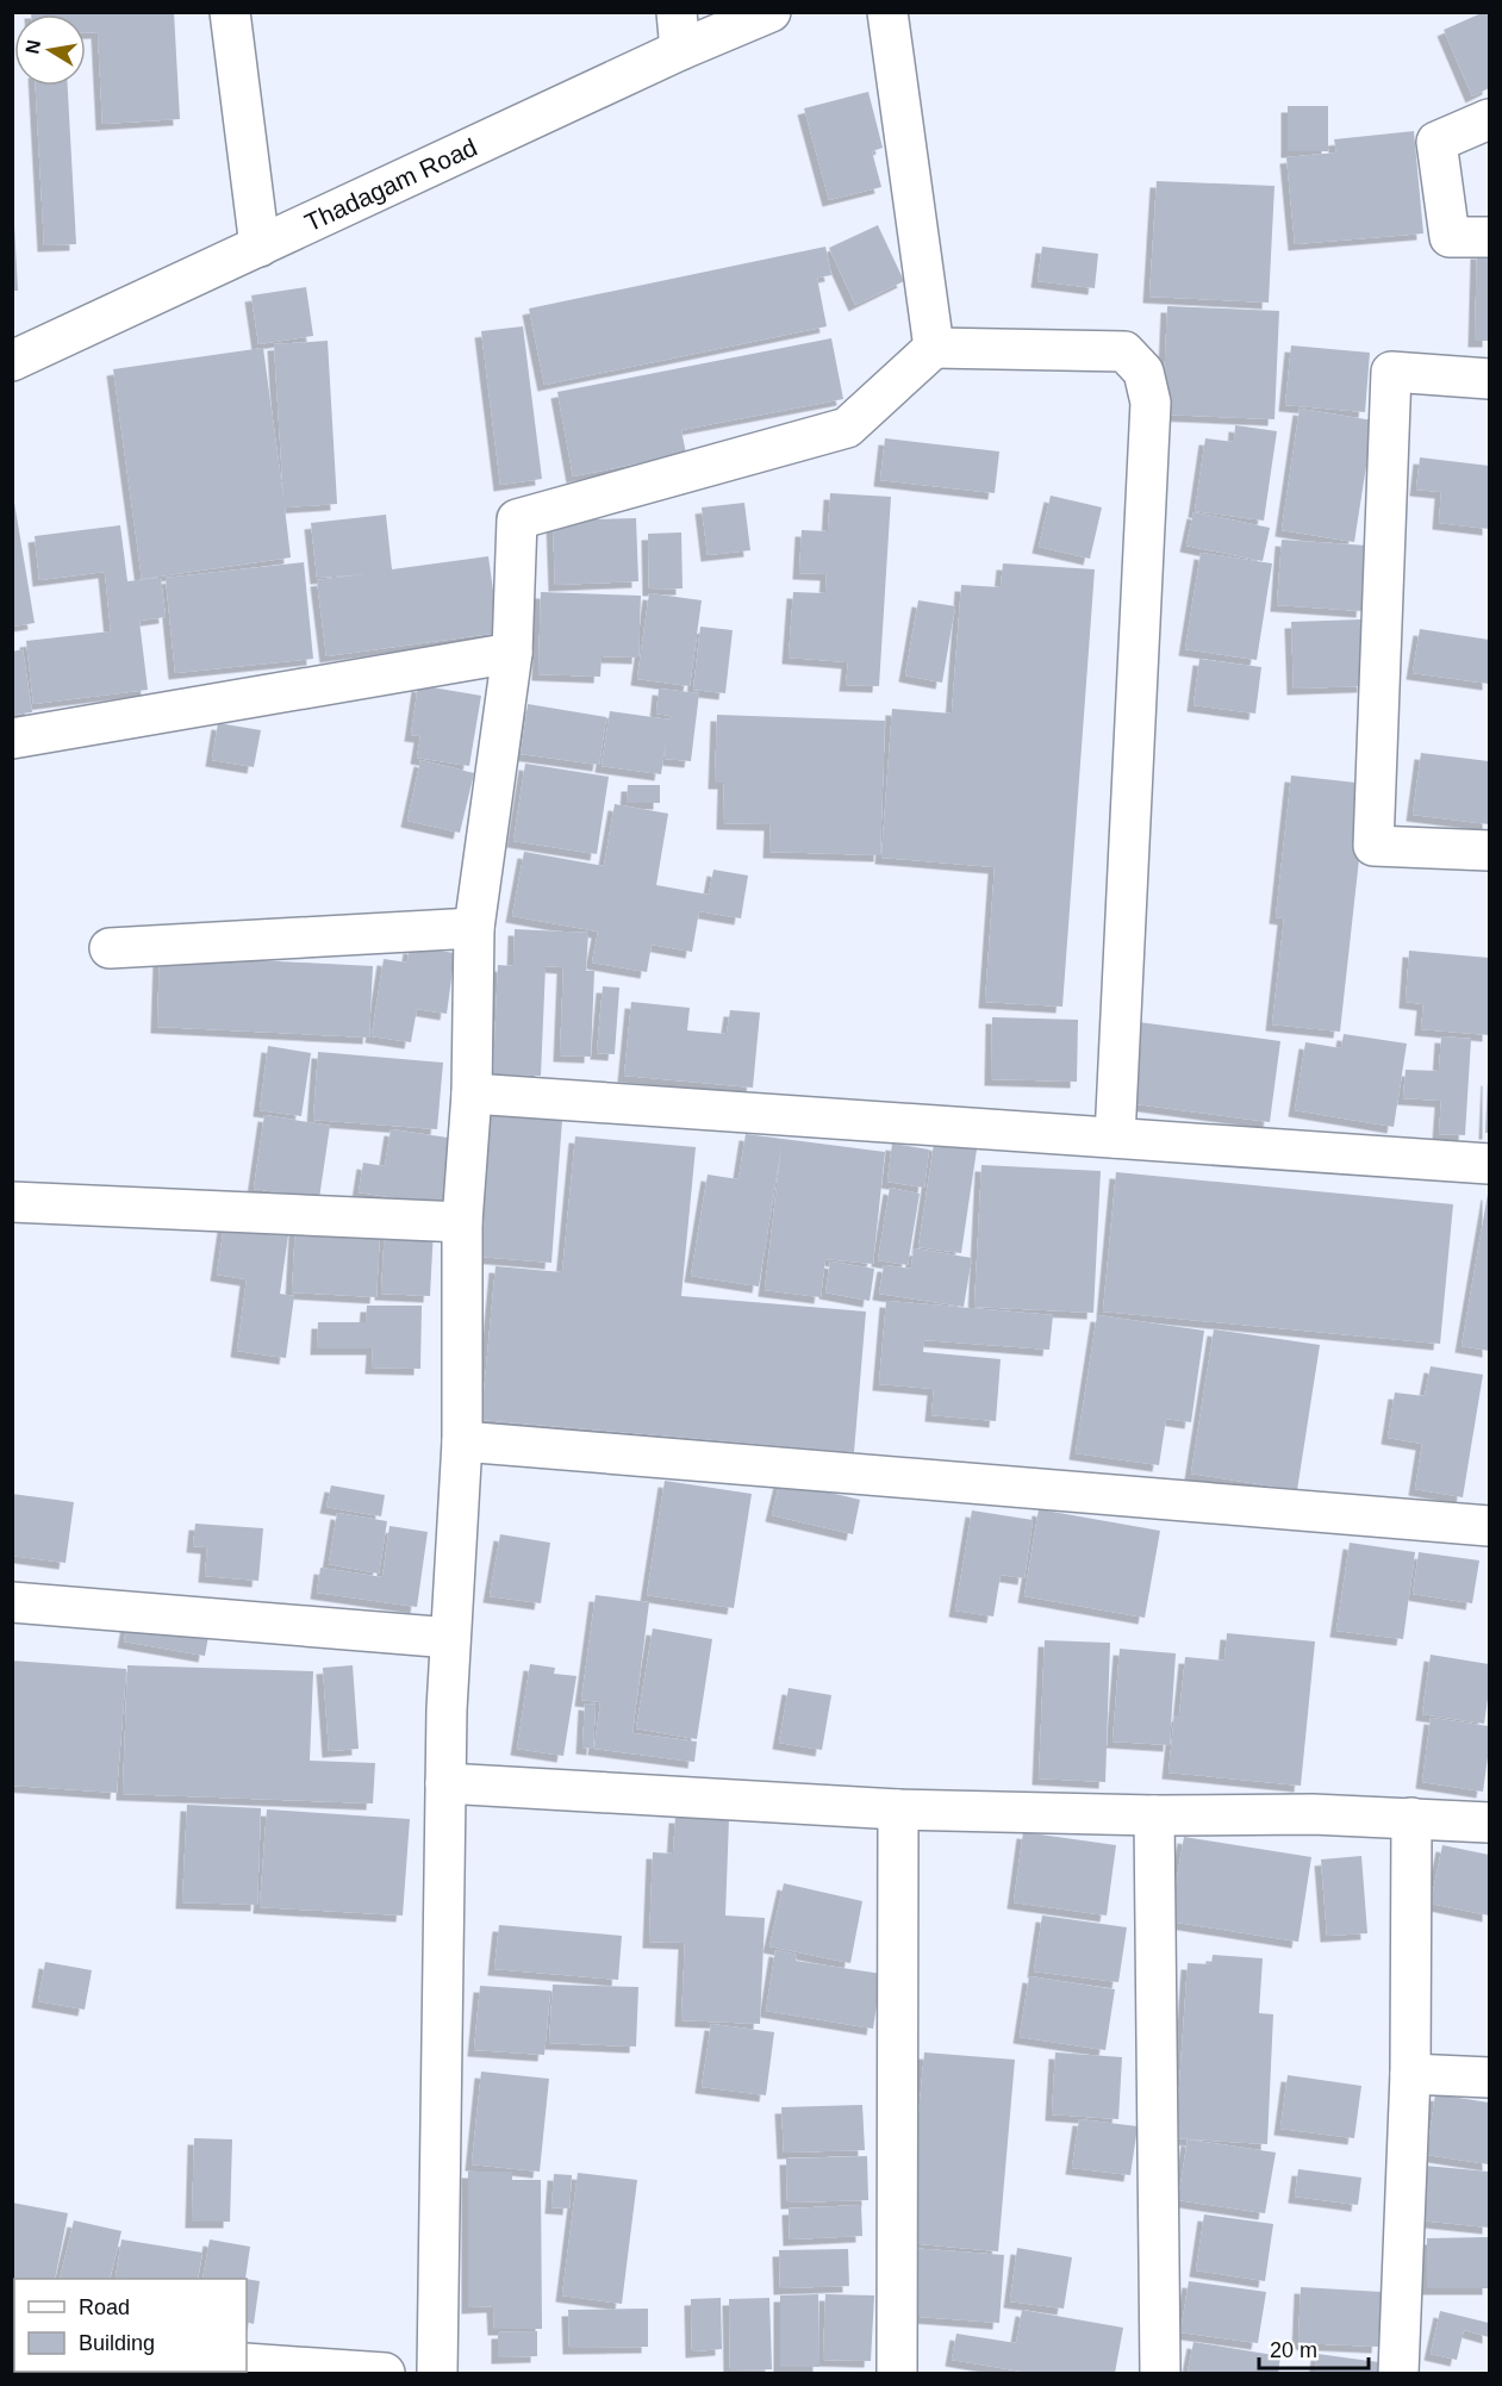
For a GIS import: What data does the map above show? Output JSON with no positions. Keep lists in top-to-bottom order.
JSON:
{
  "streets": {
    "street": ["Thadagam Road"]
  },
  "legend": ["Road", "Building"],
  "scale_bar": "20 m",
  "north": "left"
}
